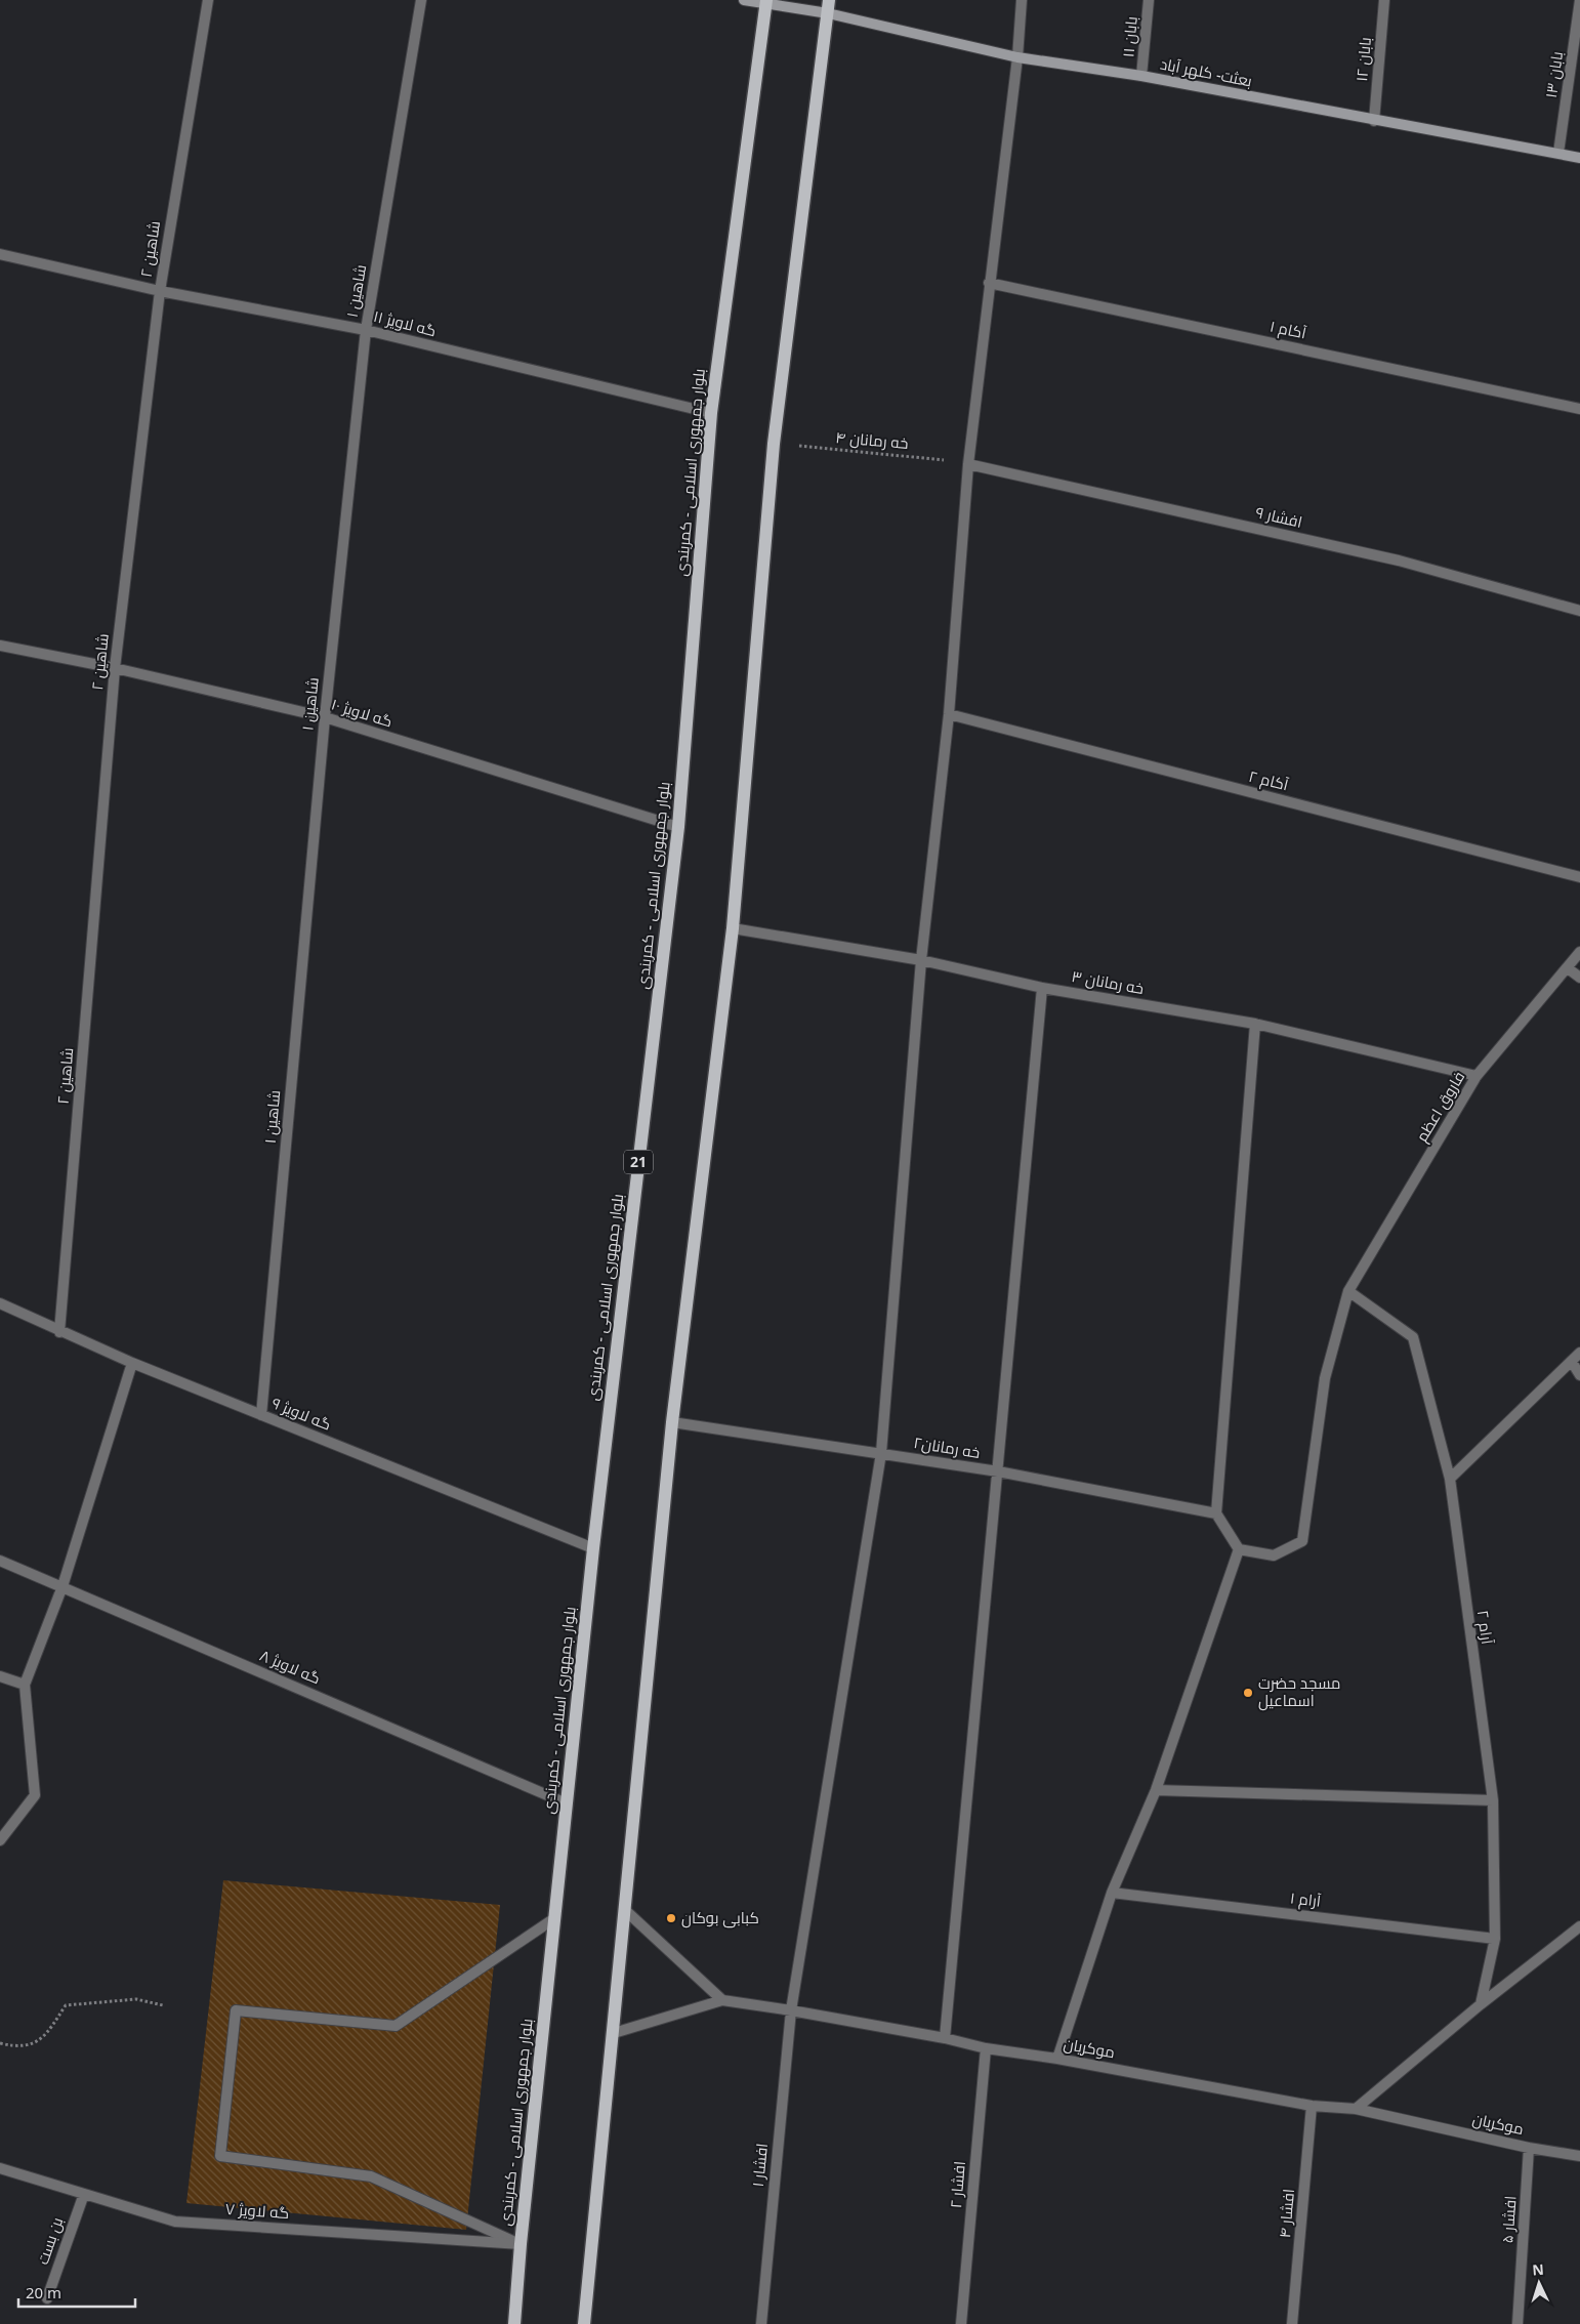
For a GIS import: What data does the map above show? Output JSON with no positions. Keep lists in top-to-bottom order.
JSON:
{
  "streets": {
    "main road": ["بعثت- کلهر آباد", "بلوار جمهوری اسلامی - کمربندی", "21"],
    "street": [
      "بابان ۱۱",
      "بابان ۱۲",
      "بابان ۱۳",
      "شاهین ۲",
      "شاهین ۱",
      "گه لاویژ ۱۱",
      "آکام ۱",
      "افشار ۹",
      "گه لاویژ ۱۰",
      "آکام ۲",
      "خه رمانان ۳",
      "فاروق اعظم",
      "گه لاویژ ۹",
      "خه رمانان۲",
      "آرام ۲",
      "گه لاویژ ۸",
      "آرام ۱",
      "موکریان",
      "افشار ۱",
      "افشار ۲",
      "گه لاویژ ۷",
      "افشار ۴",
      "افشار ۵",
      "بن بست"
    ],
    "path": ["خه رمانان ۴"]
  },
  "crossings": [
    ["بابان ۱۱", "بعثت- کلهر آباد"],
    ["بابان ۱۲", "بعثت- کلهر آباد"],
    ["بعثت- کلهر آباد", "بابان ۱۳"],
    ["بعثت- کلهر آباد", "بلوار جمهوری اسلامی - کمربندی"],
    ["بعثت- کلهر آباد", "افشار ۱"],
    ["شاهین ۲", "گه لاویژ ۱۱"],
    ["شاهین ۲", "گه لاویژ ۱۰"],
    ["شاهین ۲", "گه لاویژ ۹"],
    ["شاهین ۱", "گه لاویژ ۱۱"],
    ["شاهین ۱", "گه لاویژ ۱۰"],
    ["شاهین ۱", "گه لاویژ ۹"],
    ["گه لاویژ ۱۱", "بلوار جمهوری اسلامی - کمربندی"],
    ["آکام ۱", "افشار ۱"],
    ["خه رمانان ۴", "افشار ۹"],
    ["خه رمانان ۴", "افشار ۱"],
    ["بلوار جمهوری اسلامی - کمربندی", "گه لاویژ ۱۰"],
    ["بلوار جمهوری اسلامی - کمربندی", "گه لاویژ ۹"],
    ["بلوار جمهوری اسلامی - کمربندی", "گه لاویژ ۸"],
    ["بلوار جمهوری اسلامی - کمربندی", "گه لاویژ ۷"],
    ["افشار ۹", "افشار ۱"],
    ["آکام ۲", "افشار ۱"],
    ["خه رمانان ۳", "فاروق اعظم"],
    ["خه رمانان ۳", "افشار ۱"],
    ["فاروق اعظم", "آرام ۲"],
    ["خه رمانان۲", "افشار ۱"],
    ["آرام ۲", "آرام ۱"],
    ["موکریان", "افشار ۱"],
    ["موکریان", "افشار ۲"],
    ["موکریان", "افشار ۴"],
    ["موکریان", "افشار ۵"],
    ["گه لاویژ ۷", "بن بست"]
  ],
  "places": ["مسجد حضرت اسماعیل", "کبابی بوکان"],
  "scale_bar": "20 m",
  "north": "top"
}
